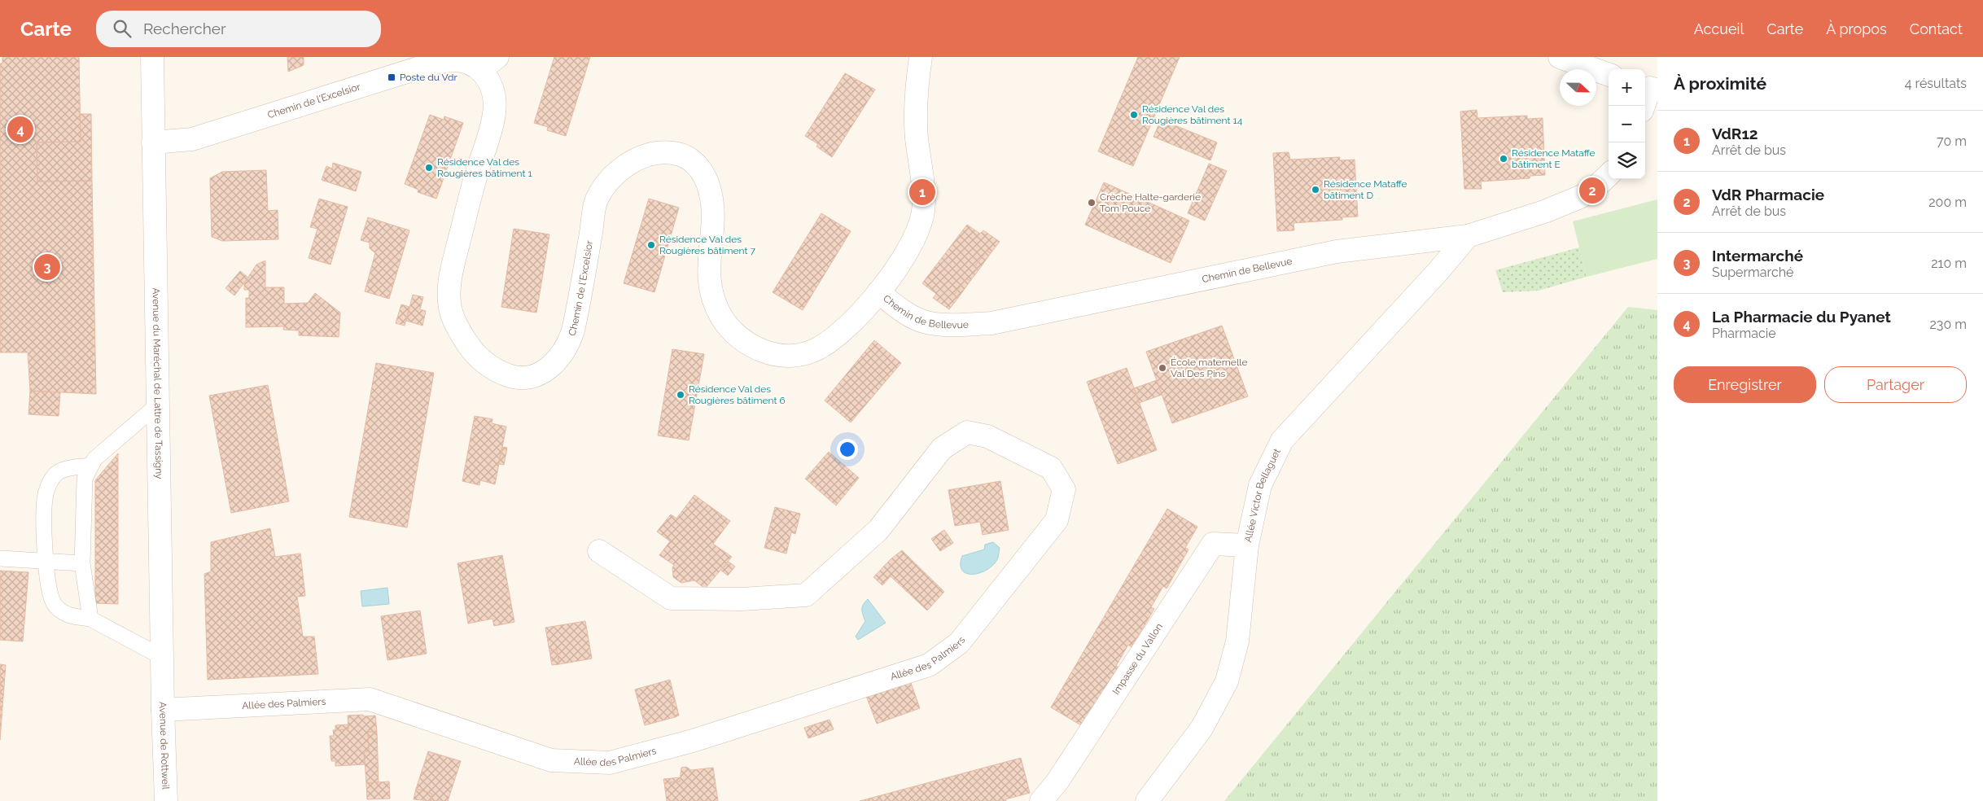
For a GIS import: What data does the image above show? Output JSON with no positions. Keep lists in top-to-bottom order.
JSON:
{
  "streets": {
    "street": [
      "Chemin de l'Excelsior",
      "Chemin de Bellevue",
      "Avenue du Maréchal de Lattre de Tassigny",
      "Allée Victor Bellaguet",
      "Allée des Palmiers",
      "Impasse du Vallon",
      "Avenue de Rottweil"
    ]
  },
  "crossings": [
    ["Chemin de l'Excelsior", "Chemin de Bellevue"],
    ["Chemin de l'Excelsior", "Avenue du Maréchal de Lattre de Tassigny"],
    ["Chemin de Bellevue", "Allée Victor Bellaguet"],
    ["Avenue du Maréchal de Lattre de Tassigny", "Allée des Palmiers"],
    ["Avenue du Maréchal de Lattre de Tassigny", "Avenue de Rottweil"],
    ["Allée Victor Bellaguet", "Impasse du Vallon"],
    ["Allée des Palmiers", "Avenue de Rottweil"]
  ],
  "places": {
    "transit": ["Poste du Vdr"],
    "other": [
      "Résidence Val des Rougières bâtiment 14",
      "Résidence Mataffe bâtiment E",
      "Résidence Val des Rougières bâtiment 1",
      "Résidence Mataffe bâtiment D",
      "Crèche Halte-garderie Tom Pouce",
      "Résidence Val des Rougières bâtiment 7",
      "École maternelle Val Des Pins",
      "Résidence Val des Rougières bâtiment 6"
    ]
  },
  "north": "right",
  "page": {
    "header": "Carte",
    "search": "Rechercher",
    "nav": [
      "Accueil",
      "Carte",
      "À propos",
      "Contact"
    ],
    "heading": ["À proximité", "4 résultats"],
    "map_buttons": ["+", "−"],
    "list": [
      {
        "mark": "1",
        "name": "VdR12",
        "note": "Arrêt de bus",
        "value": "70 m"
      },
      {
        "mark": "2",
        "name": "VdR Pharmacie",
        "note": "Arrêt de bus",
        "value": "200 m"
      },
      {
        "mark": "3",
        "name": "Intermarché",
        "note": "Supermarché",
        "value": "210 m"
      },
      {
        "mark": "4",
        "name": "La Pharmacie du Pyanet",
        "note": "Pharmacie",
        "value": "230 m"
      }
    ],
    "pins": [
      "4",
      "2",
      "1",
      "3"
    ],
    "buttons": ["Enregistrer", "Partager"]
  }
}
